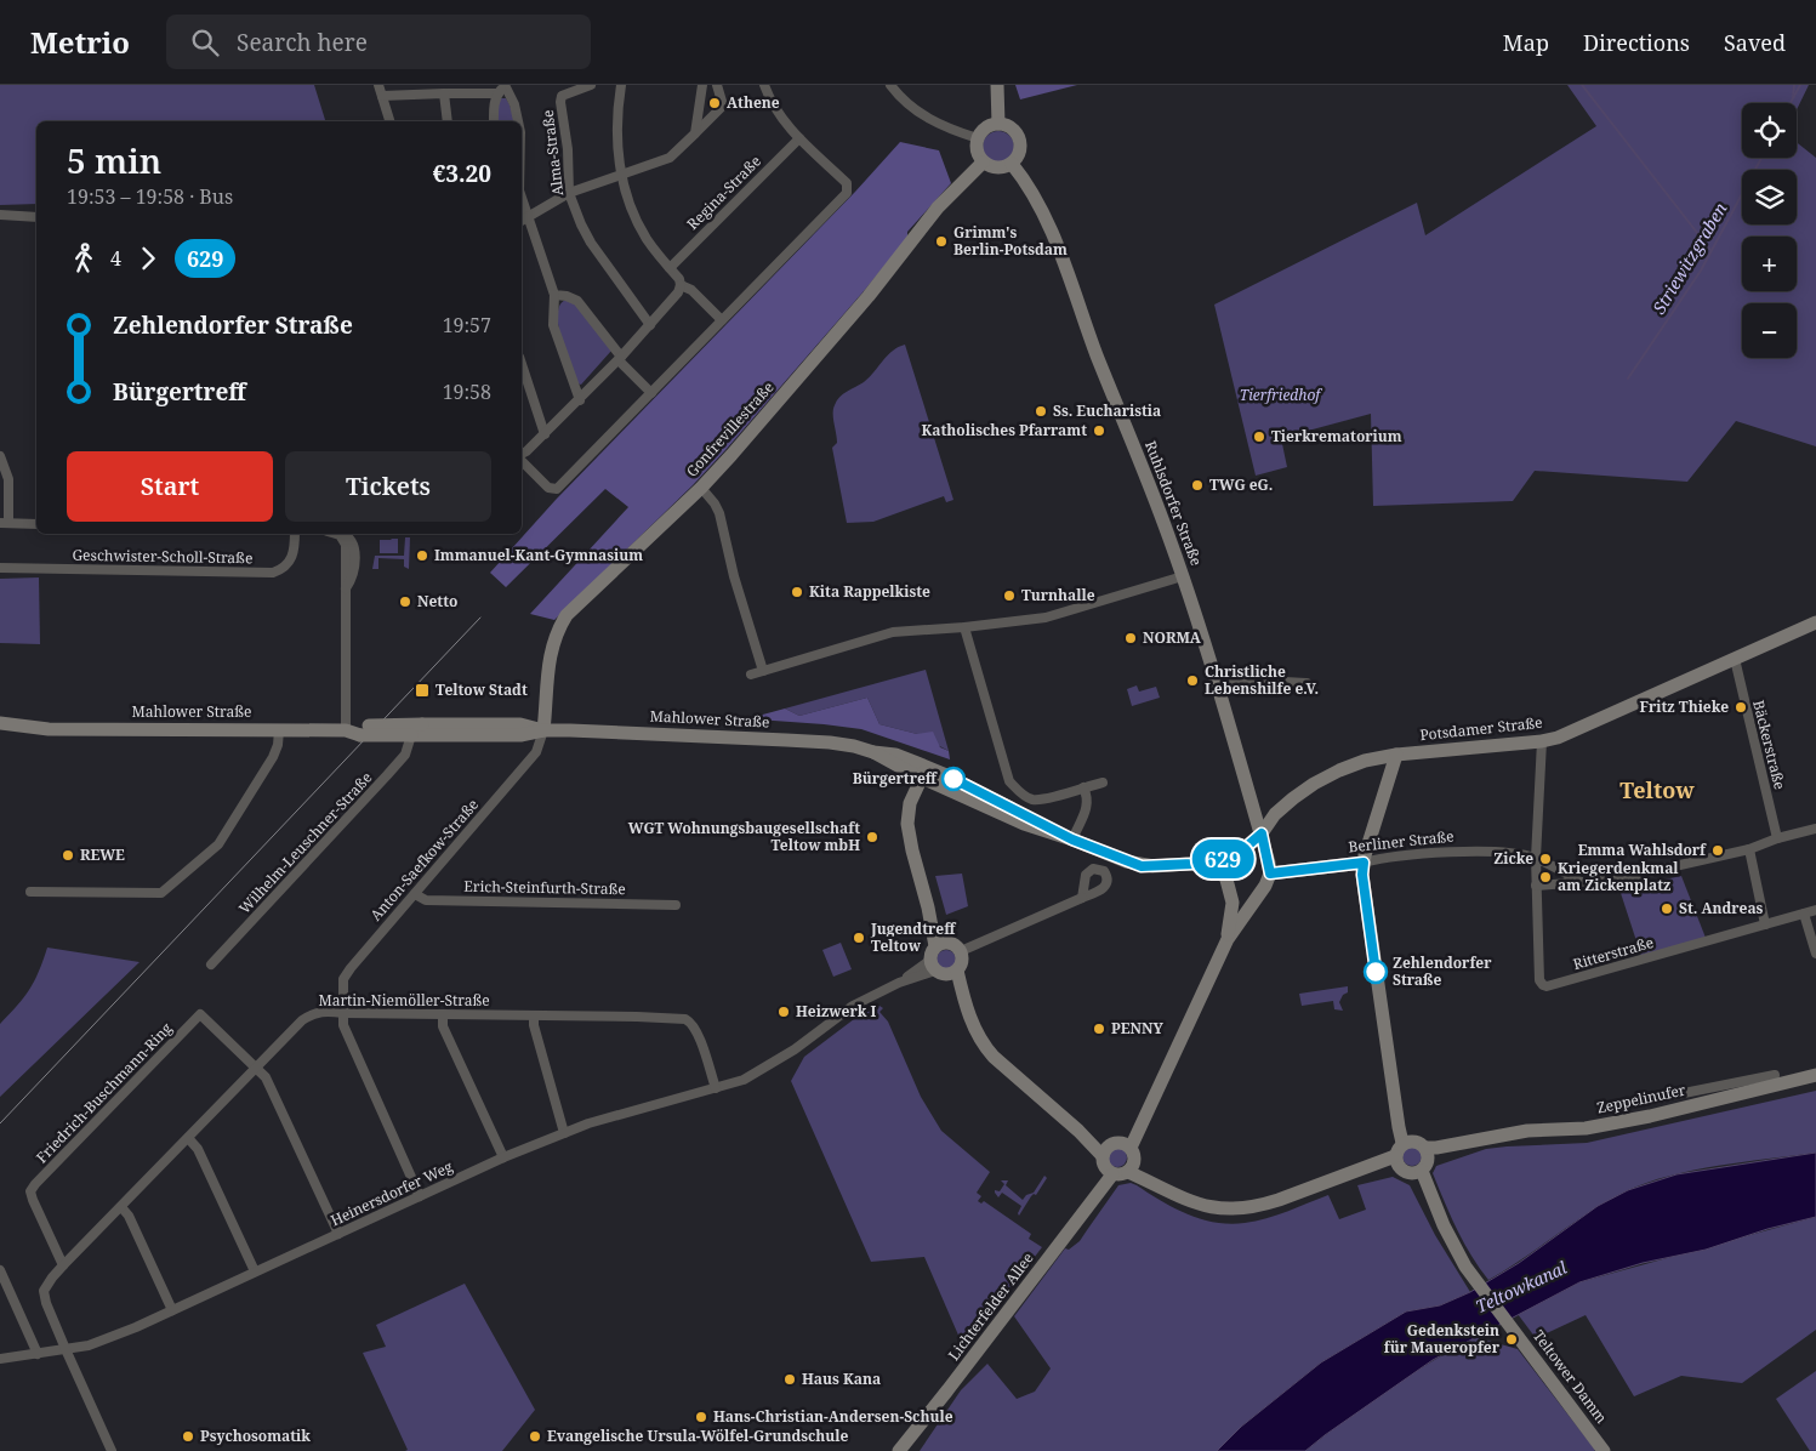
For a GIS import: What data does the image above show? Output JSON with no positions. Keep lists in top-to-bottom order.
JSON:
{
  "streets": {
    "main road": [
      "Gonfrevillestraße",
      "Ruhlsdorfer Straße",
      "Mahlower Straße",
      "Potsdamer Straße",
      "Berliner Straße",
      "Zeppelinufer",
      "Lichterfelder Allee",
      "Teltower Damm"
    ],
    "street": [
      "Alma-Straße",
      "Regina-Straße",
      "Geschwister-Scholl-Straße",
      "Bäckerstraße",
      "Wilhelm-Leuschner-Straße",
      "Anton-Saefkow-Straße",
      "Erich-Steinfurth-Straße",
      "Ritterstraße",
      "Martin-Niemöller-Straße",
      "Friedrich-Buschmann-Ring",
      "Heinersdorfer Weg"
    ]
  },
  "crossings": [
    ["Gonfrevillestraße", "Ruhlsdorfer Straße"],
    ["Gonfrevillestraße", "Mahlower Straße"],
    ["Gonfrevillestraße", "Anton-Saefkow-Straße"],
    ["Ruhlsdorfer Straße", "Mahlower Straße"],
    ["Ruhlsdorfer Straße", "Potsdamer Straße"],
    ["Ruhlsdorfer Straße", "Berliner Straße"],
    ["Mahlower Straße", "Potsdamer Straße"],
    ["Mahlower Straße", "Wilhelm-Leuschner-Straße"],
    ["Mahlower Straße", "Anton-Saefkow-Straße"],
    ["Potsdamer Straße", "Bäckerstraße"],
    ["Potsdamer Straße", "Ritterstraße"],
    ["Berliner Straße", "Ritterstraße"],
    ["Anton-Saefkow-Straße", "Erich-Steinfurth-Straße"],
    ["Anton-Saefkow-Straße", "Martin-Niemöller-Straße"],
    ["Anton-Saefkow-Straße", "Heinersdorfer Weg"],
    ["Martin-Niemöller-Straße", "Friedrich-Buschmann-Ring"],
    ["Martin-Niemöller-Straße", "Heinersdorfer Weg"],
    ["Zeppelinufer", "Teltower Damm"]
  ],
  "districts": ["Teltow"],
  "water": ["Striewitzgraben", "Teltowkanal"],
  "parks": ["Tierfriedhof"],
  "places": {
    "other": [
      "Athene",
      "Grimm's Berlin-Potsdam",
      "Ss. Eucharistia",
      "Katholisches Pfarramt",
      "Tierkrematorium",
      "TWG eG.",
      "Immanuel-Kant-Gymnasium",
      "Kita Rappelkiste",
      "Turnhalle",
      "Netto",
      "NORMA",
      "Christliche Lebenshilfe e.V.",
      "Fritz Thieke",
      "Bürgertreff",
      "WGT Wohnungsbaugesellschaft Teltow mbH",
      "Emma Wahlsdorf",
      "REWE",
      "Zicke",
      "Kriegerdenkmal am Zickenplatz",
      "St. Andreas",
      "Jugendtreff Teltow",
      "Zehlendorfer Straße",
      "Heizwerk I",
      "PENNY",
      "Gedenkstein für Maueropfer",
      "Haus Kana",
      "Hans-Christian-Andersen-Schule",
      "Psychosomatik",
      "Evangelische Ursula-Wölfel-Grundschule"
    ],
    "transit": ["Teltow Stadt"]
  },
  "lines": ["bus line 629"],
  "page": {
    "header": "Metrio",
    "search": "Search here",
    "nav": ["Map", "Directions", "Saved"],
    "on_map": "629",
    "map_buttons": ["+", "−"],
    "heading": ["5 min", "19:53 – 19:58 · Bus", "€3.20"],
    "legs": ["4", "629"],
    "list": [
      {
        "name": "Zehlendorfer Straße",
        "value": "19:57"
      },
      {
        "name": "Bürgertreff",
        "value": "19:58"
      }
    ],
    "buttons": ["Start", "Tickets"]
  }
}
